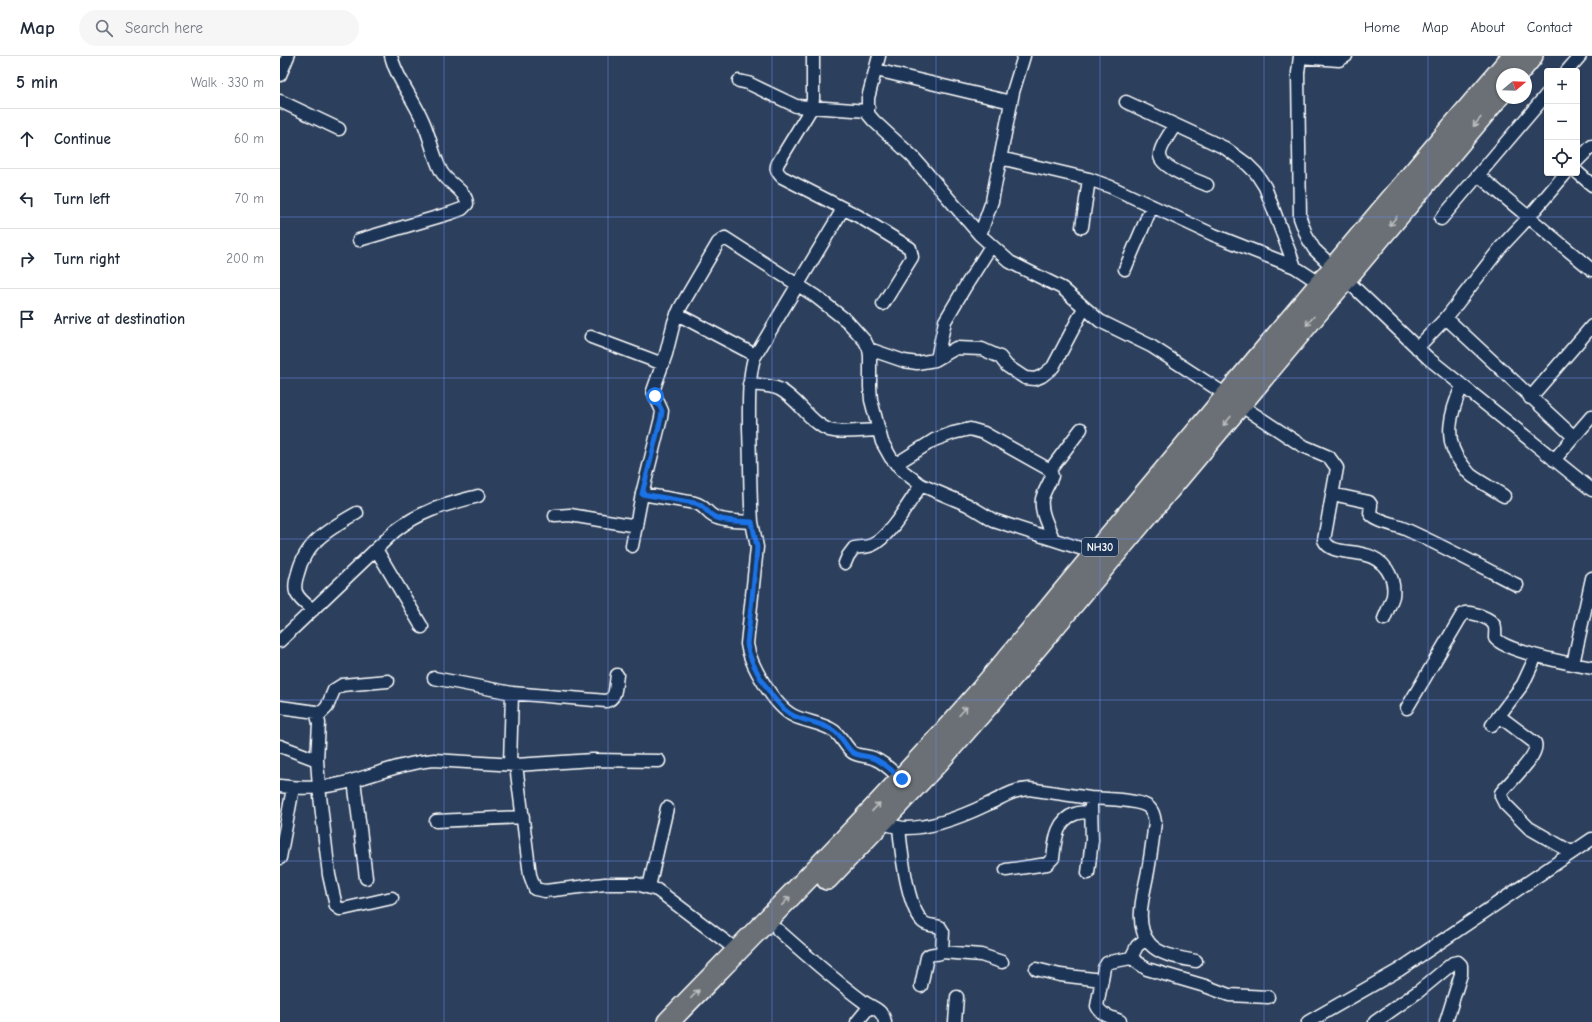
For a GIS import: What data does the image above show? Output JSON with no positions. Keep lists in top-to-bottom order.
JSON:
{
  "streets": {
    "highway": ["NH30"]
  },
  "north": "right",
  "page": {
    "header": "Map",
    "search": "Search here",
    "nav": [
      "Home",
      "Map",
      "About",
      "Contact"
    ],
    "heading": ["5 min", "Walk · 330 m"],
    "map_buttons": ["+", "−"],
    "list": [
      ["Continue", "60 m"],
      ["Turn left", "70 m"],
      ["Turn right", "200 m"],
      "Arrive at destination"
    ]
  }
}
